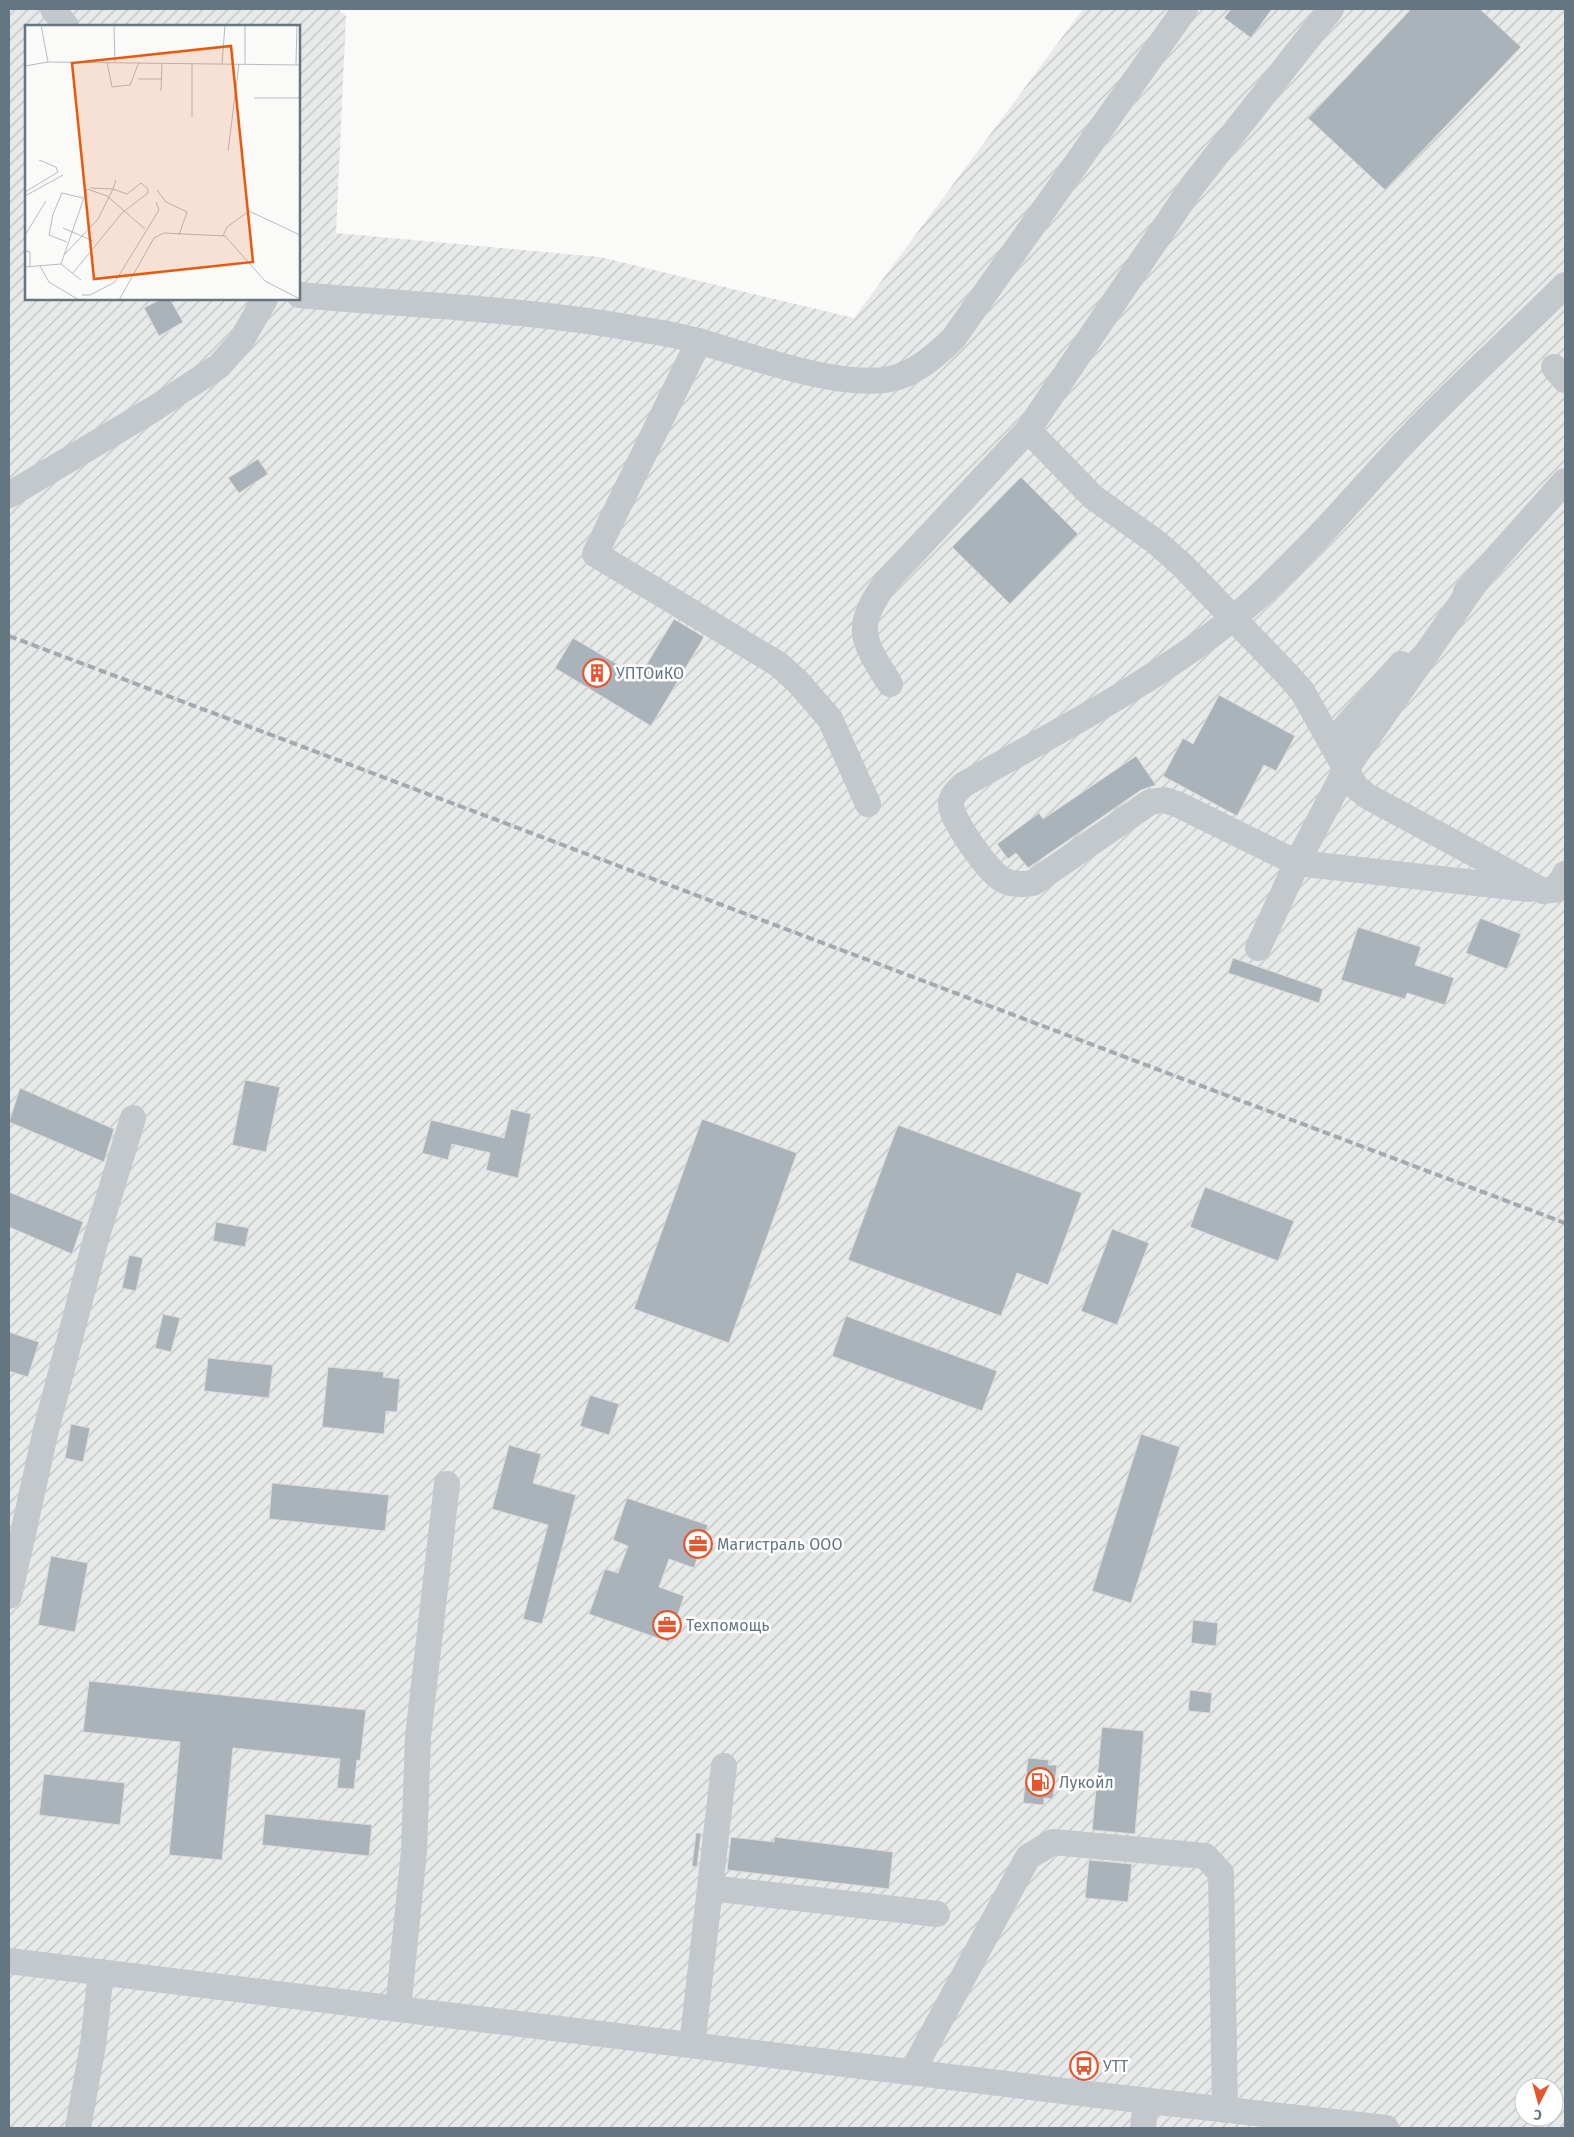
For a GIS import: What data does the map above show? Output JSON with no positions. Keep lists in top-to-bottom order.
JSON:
{
  "places": {
    "building": ["УПТОиКО"],
    "office": ["Магистраль ООО", "Техпомощь"],
    "fuel station": ["Лукойл"],
    "bus stop": ["УТТ"]
  },
  "north": "bottom"
}
